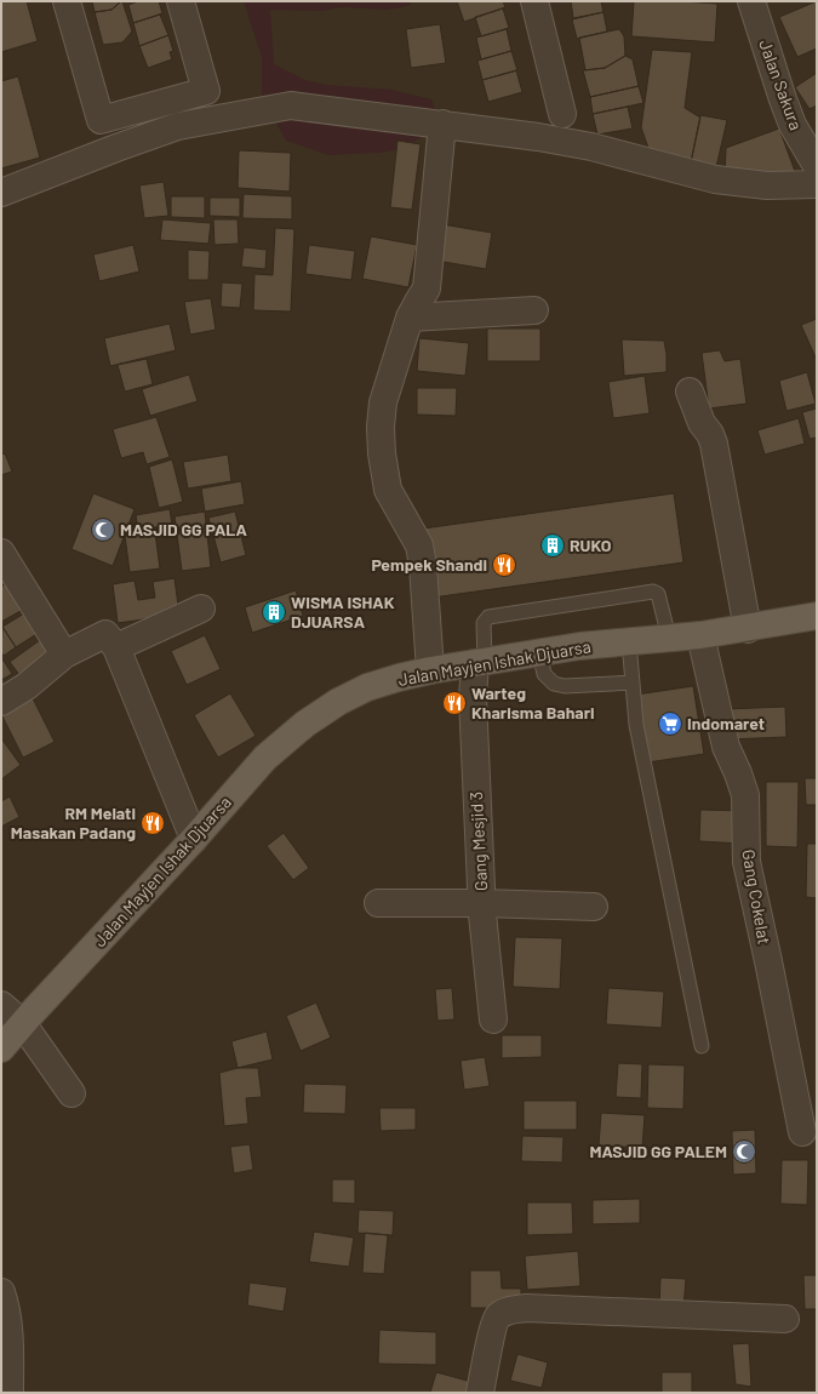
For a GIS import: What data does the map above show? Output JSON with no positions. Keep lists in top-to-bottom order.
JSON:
{
  "streets": {
    "main road": ["Jalan Mayjen Ishak Djuarsa"],
    "street": ["Jalan Sakura", "Gang Mesjid 3", "Gang Cokelat"]
  },
  "crossings": [
    ["Jalan Mayjen Ishak Djuarsa", "Gang Mesjid 3"],
    ["Jalan Mayjen Ishak Djuarsa", "Gang Cokelat"]
  ],
  "places": {
    "mosque": ["MASJID GG PALA", "MASJID GG PALEM"],
    "building": ["RUKO", "WISMA ISHAK DJUARSA"],
    "restaurant": ["Pempek Shandi", "Warteg Kharisma Bahari", "RM Melati Masakan Padang"],
    "supermarket": ["Indomaret"]
  }
}
